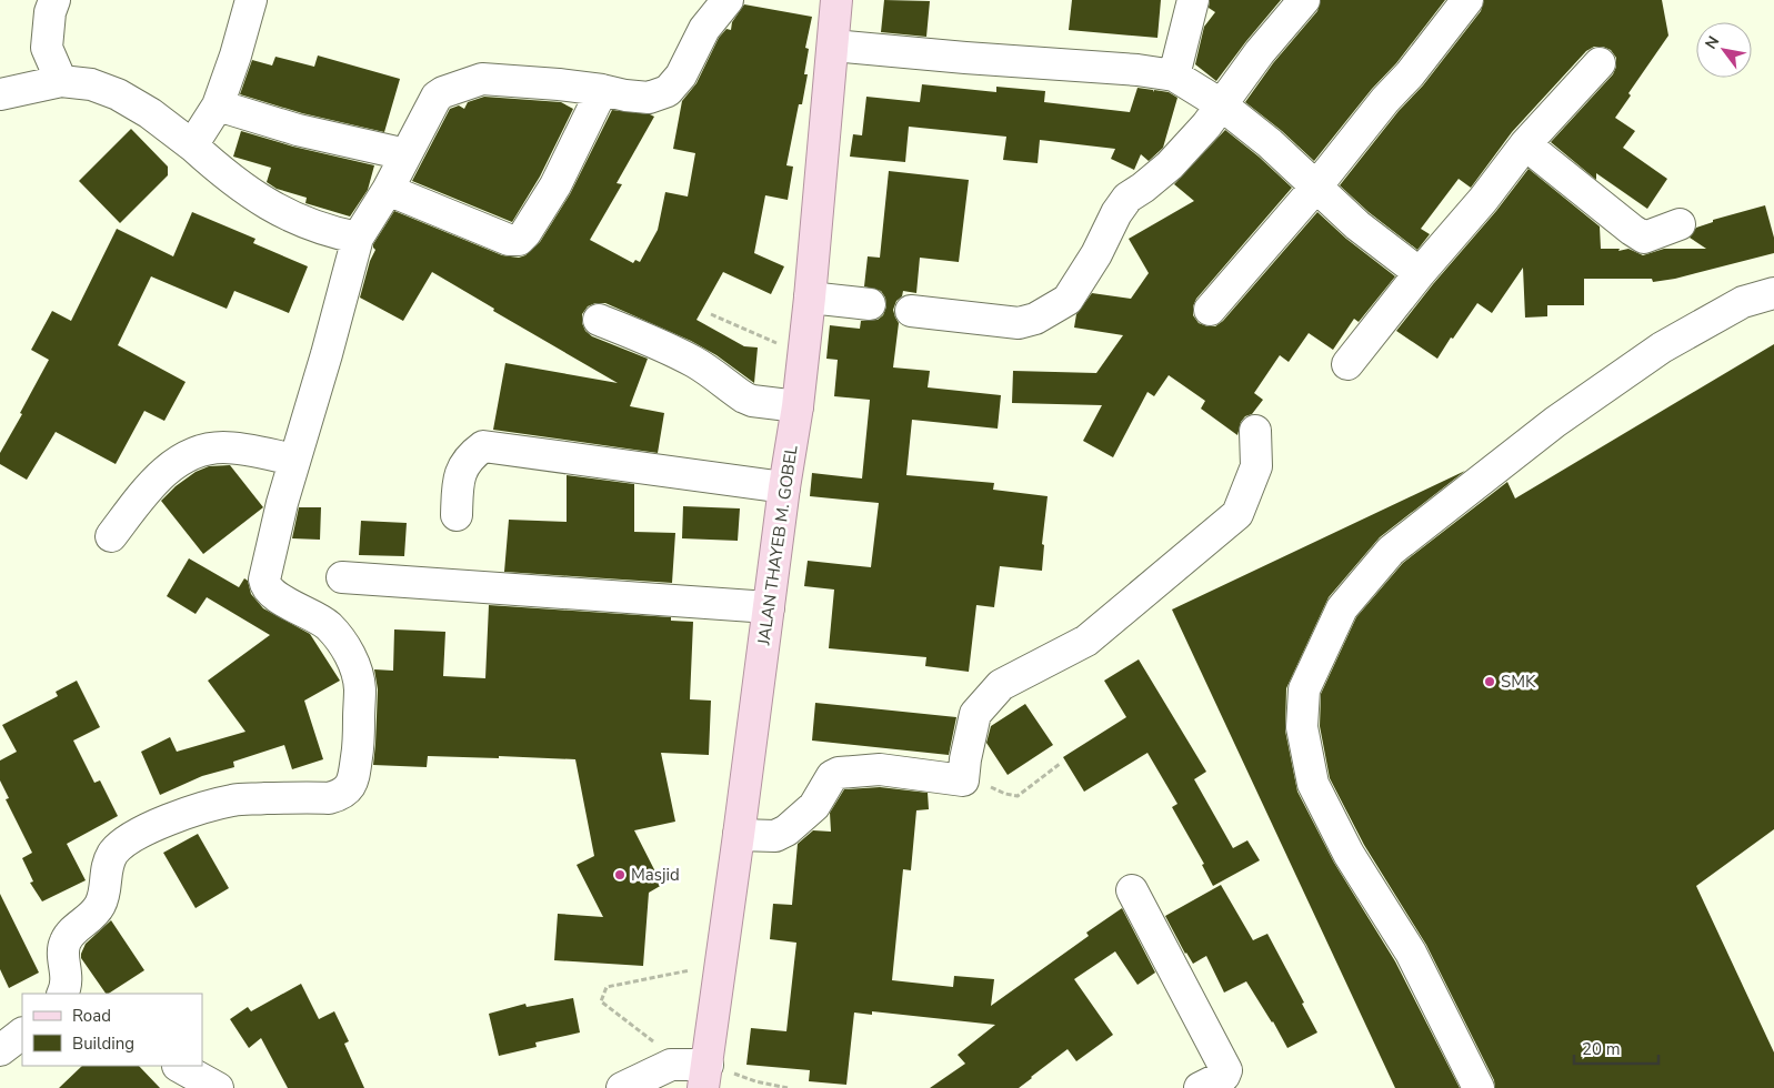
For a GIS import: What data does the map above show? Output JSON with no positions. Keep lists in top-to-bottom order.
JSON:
{
  "streets": {
    "main road": ["JALAN THAYEB M. GOBEL"]
  },
  "places": ["SMK", "Masjid"],
  "legend": ["Road", "Building"],
  "scale_bar": "20 m",
  "north": "top left"
}
